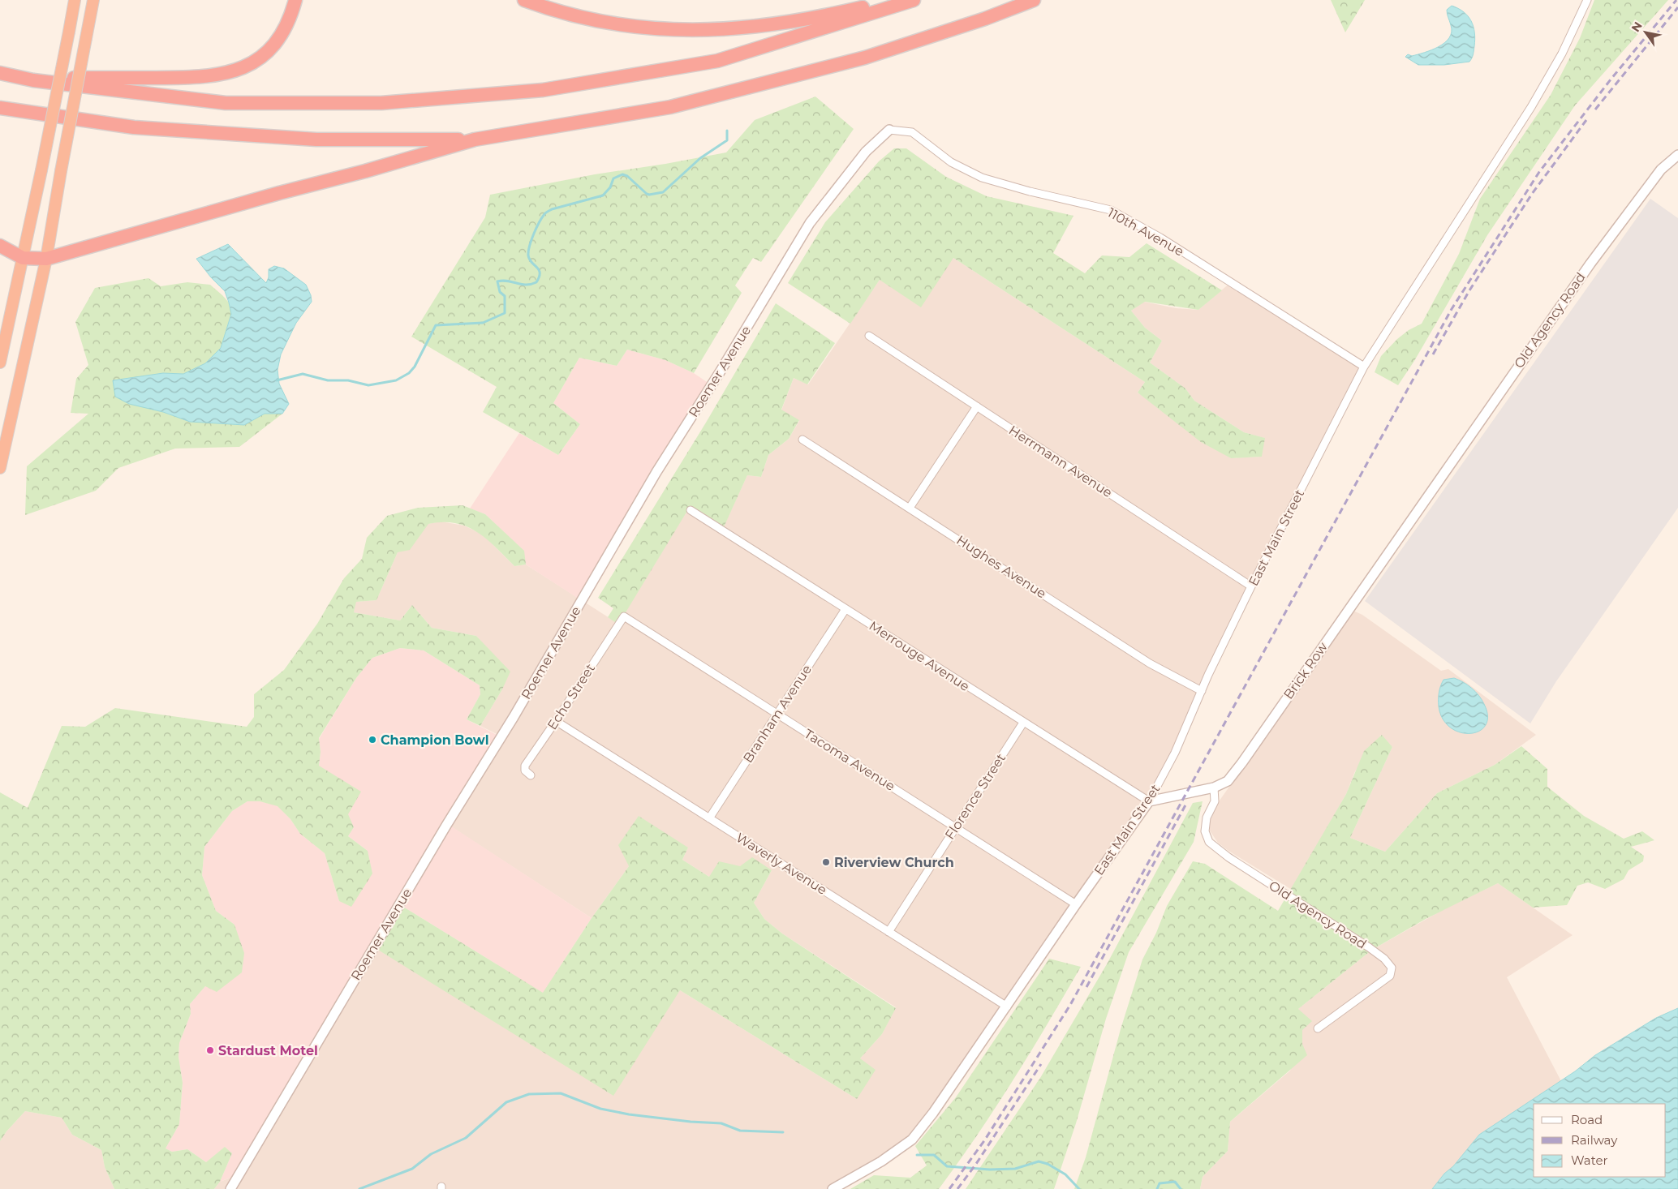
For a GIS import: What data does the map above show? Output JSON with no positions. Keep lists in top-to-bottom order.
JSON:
{
  "streets": {
    "street": [
      "110th Avenue",
      "Old Agency Road",
      "Roemer Avenue",
      "Herrmann Avenue",
      "East Main Street",
      "Hughes Avenue",
      "Merrouge Avenue",
      "Brick Row",
      "Echo Street",
      "Branham Avenue",
      "Tacoma Avenue",
      "Florence Street",
      "Waverly Avenue"
    ]
  },
  "crossings": [
    ["110th Avenue", "Roemer Avenue"],
    ["110th Avenue", "East Main Street"],
    ["Old Agency Road", "Brick Row"],
    ["Herrmann Avenue", "East Main Street"],
    ["East Main Street", "Hughes Avenue"],
    ["East Main Street", "Merrouge Avenue"],
    ["East Main Street", "Brick Row"],
    ["East Main Street", "Tacoma Avenue"],
    ["East Main Street", "Waverly Avenue"],
    ["Merrouge Avenue", "Brick Row"],
    ["Merrouge Avenue", "Branham Avenue"],
    ["Merrouge Avenue", "Florence Street"],
    ["Echo Street", "Tacoma Avenue"],
    ["Echo Street", "Waverly Avenue"],
    ["Branham Avenue", "Tacoma Avenue"],
    ["Branham Avenue", "Waverly Avenue"],
    ["Tacoma Avenue", "Florence Street"],
    ["Florence Street", "Waverly Avenue"]
  ],
  "places": ["Champion Bowl", "Riverview Church", "Stardust Motel"],
  "legend": ["Road", "Railway", "Water"],
  "north": "top left"
}
